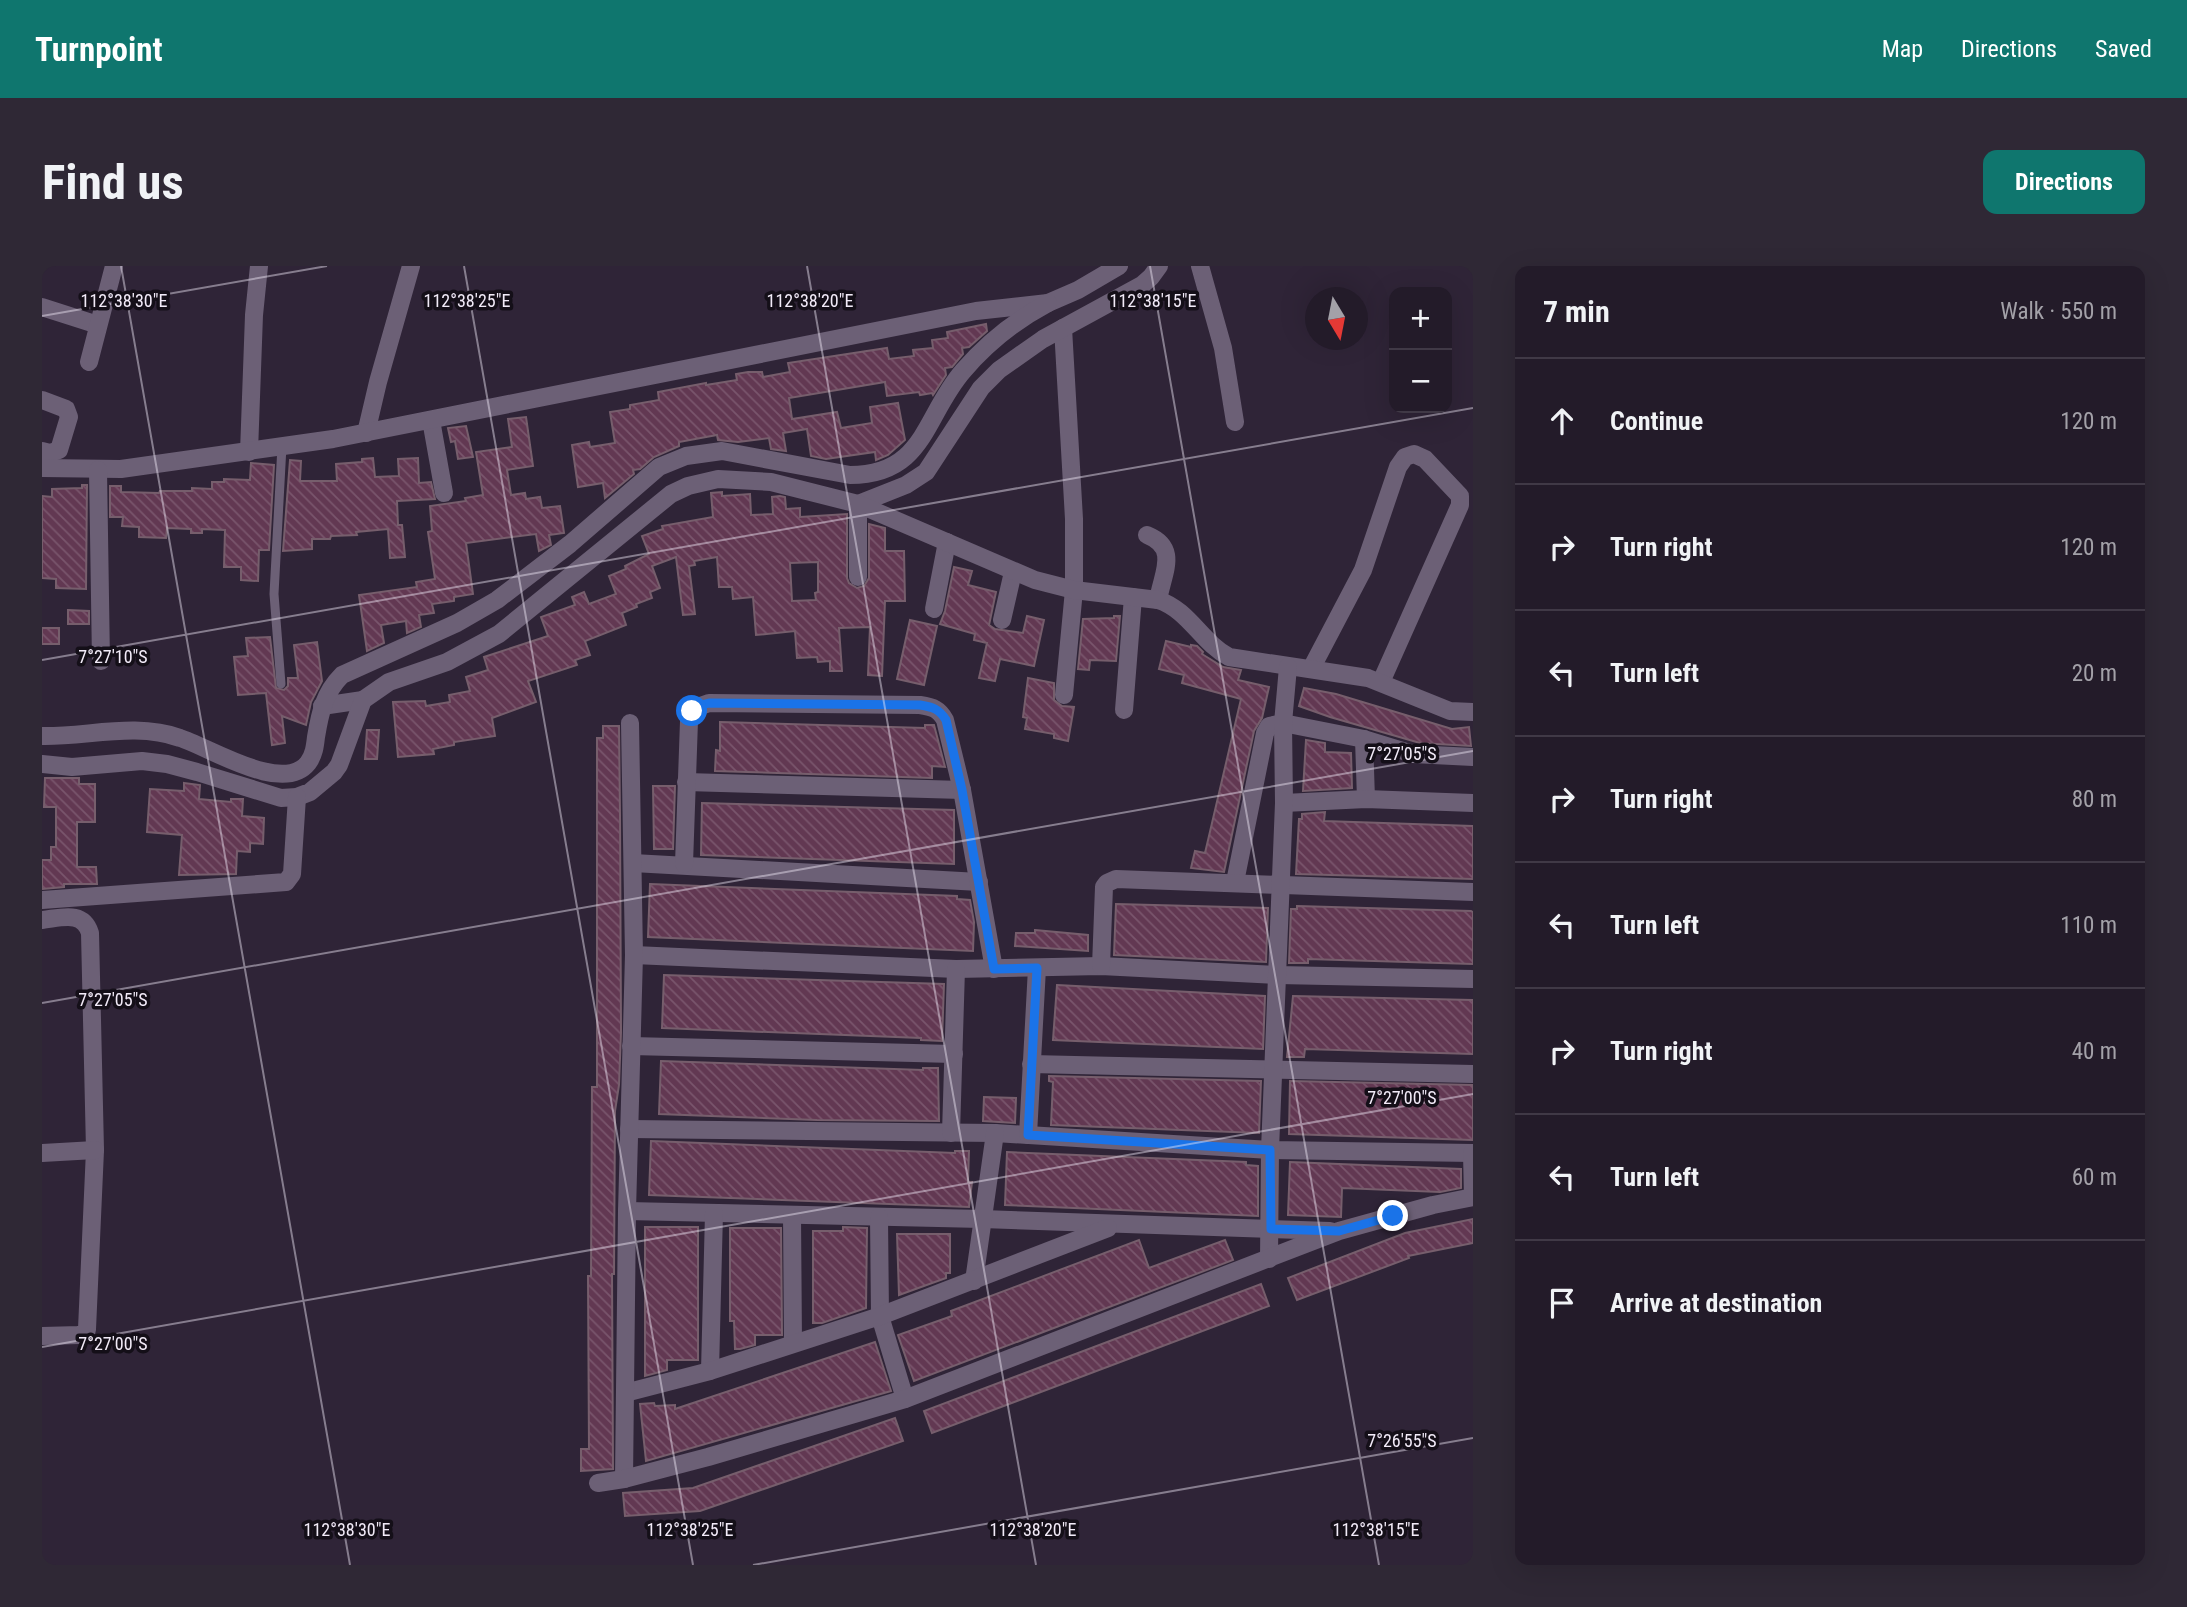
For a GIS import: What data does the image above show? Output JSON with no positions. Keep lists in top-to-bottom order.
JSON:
{
  "north": "bottom",
  "page": {
    "header": "Turnpoint",
    "nav": ["Map", "Directions", "Saved"],
    "buttons": "Directions",
    "title": "Find us",
    "heading": ["7 min", "Walk · 550 m"],
    "map_buttons": ["+", "−"],
    "list": [
      ["Continue", "120 m"],
      ["Turn right", "120 m"],
      ["Turn left", "20 m"],
      ["Turn right", "80 m"],
      ["Turn left", "110 m"],
      ["Turn right", "40 m"],
      ["Turn left", "60 m"],
      "Arrive at destination"
    ]
  },
  "coordinates": [
    "112°38'30\"E",
    "112°38'25\"E",
    "112°38'20\"E",
    "112°38'15\"E",
    "7°27'10\"S",
    "7°27'05\"S",
    "7°27'00\"S",
    "7°26'55\"S"
  ]
}
